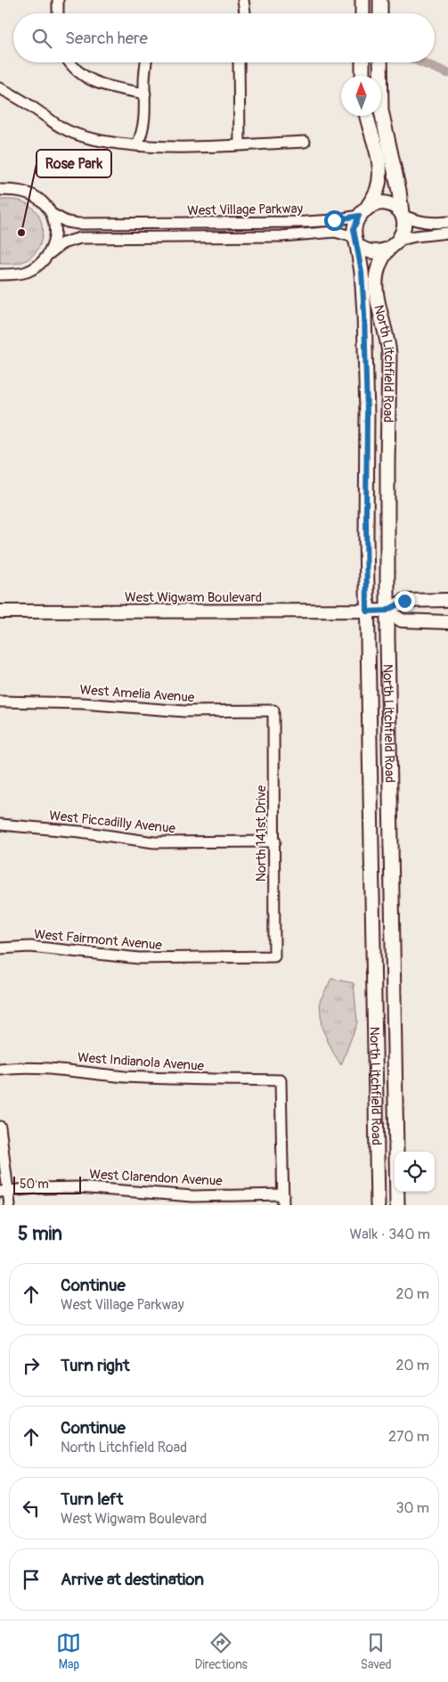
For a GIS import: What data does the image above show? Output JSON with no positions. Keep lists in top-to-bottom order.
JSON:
{
  "streets": {
    "main road": ["North Litchfield Road"],
    "street": [
      "West Village Parkway",
      "West Wigwam Boulevard",
      "West Amelia Avenue",
      "West Piccadilly Avenue",
      "North 141st Drive",
      "West Fairmont Avenue",
      "West Indianola Avenue",
      "West Clarendon Avenue"
    ]
  },
  "crossings": [
    ["West Village Parkway", "North Litchfield Road"],
    ["North Litchfield Road", "West Wigwam Boulevard"],
    ["West Amelia Avenue", "North 141st Drive"],
    ["West Piccadilly Avenue", "North 141st Drive"],
    ["North 141st Drive", "West Fairmont Avenue"],
    ["West Indianola Avenue", "West Clarendon Avenue"]
  ],
  "places": ["Rose Park"],
  "scale_bar": "50 m",
  "north": "top",
  "page": {
    "search": "Search here",
    "scale": "50 m",
    "heading": ["5 min", "Walk · 340 m"],
    "list": [
      ["Continue", "West Village Parkway", "20 m"],
      ["Turn right", "20 m"],
      ["Continue", "North Litchfield Road", "270 m"],
      ["Turn left", "West Wigwam Boulevard", "30 m"],
      "Arrive at destination"
    ],
    "nav": ["Map", "Directions", "Saved"]
  }
}
